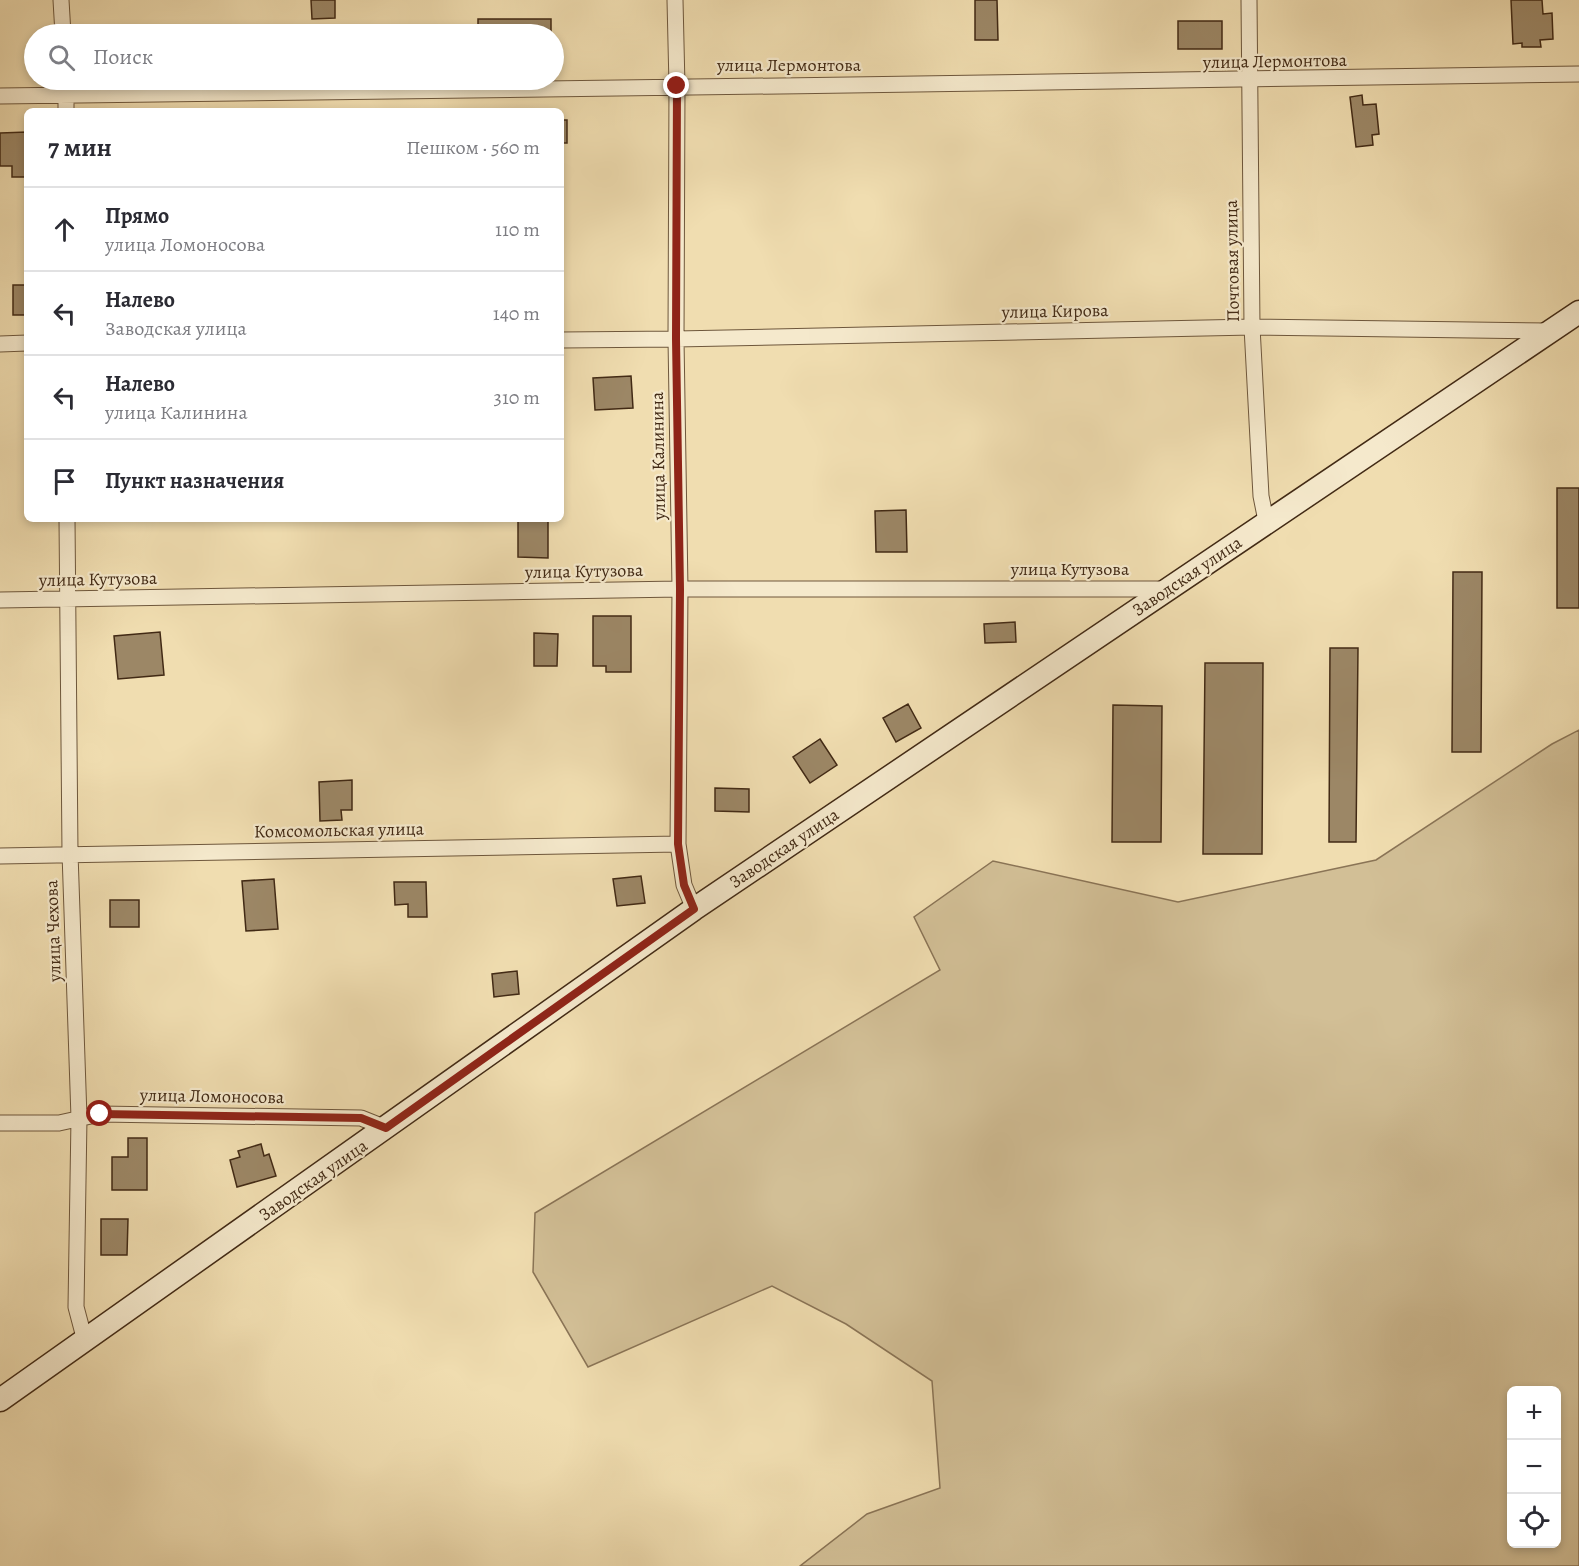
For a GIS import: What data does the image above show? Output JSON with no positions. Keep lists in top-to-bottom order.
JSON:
{
  "streets": {
    "street": [
      "улица Лермонтова",
      "Почтовая улица",
      "улица Кирова",
      "улица Калинина",
      "улица Кутузова",
      "Заводская улица",
      "Комсомольская улица",
      "улица Чехова",
      "улица Ломоносова"
    ]
  },
  "crossings": [
    ["улица Лермонтова", "Почтовая улица"],
    ["улица Лермонтова", "улица Калинина"],
    ["Почтовая улица", "улица Кирова"],
    ["Почтовая улица", "Заводская улица"],
    ["улица Кирова", "улица Калинина"],
    ["улица Кирова", "Заводская улица"],
    ["улица Калинина", "улица Кутузова"],
    ["улица Калинина", "Заводская улица"],
    ["улица Калинина", "Комсомольская улица"],
    ["улица Кутузова", "Заводская улица"],
    ["улица Кутузова", "улица Чехова"],
    ["Заводская улица", "улица Чехова"],
    ["Заводская улица", "улица Ломоносова"],
    ["Комсомольская улица", "улица Чехова"],
    ["улица Чехова", "улица Ломоносова"]
  ],
  "page": {
    "search": "Поиск",
    "heading": ["7 мин", "Пешком · 560 m"],
    "list": [
      ["Прямо", "улица Ломоносова", "110 m"],
      ["Налево", "Заводская улица", "140 m"],
      ["Налево", "улица Калинина", "310 m"],
      "Пункт назначения"
    ],
    "map_buttons": ["+", "−"]
  }
}
